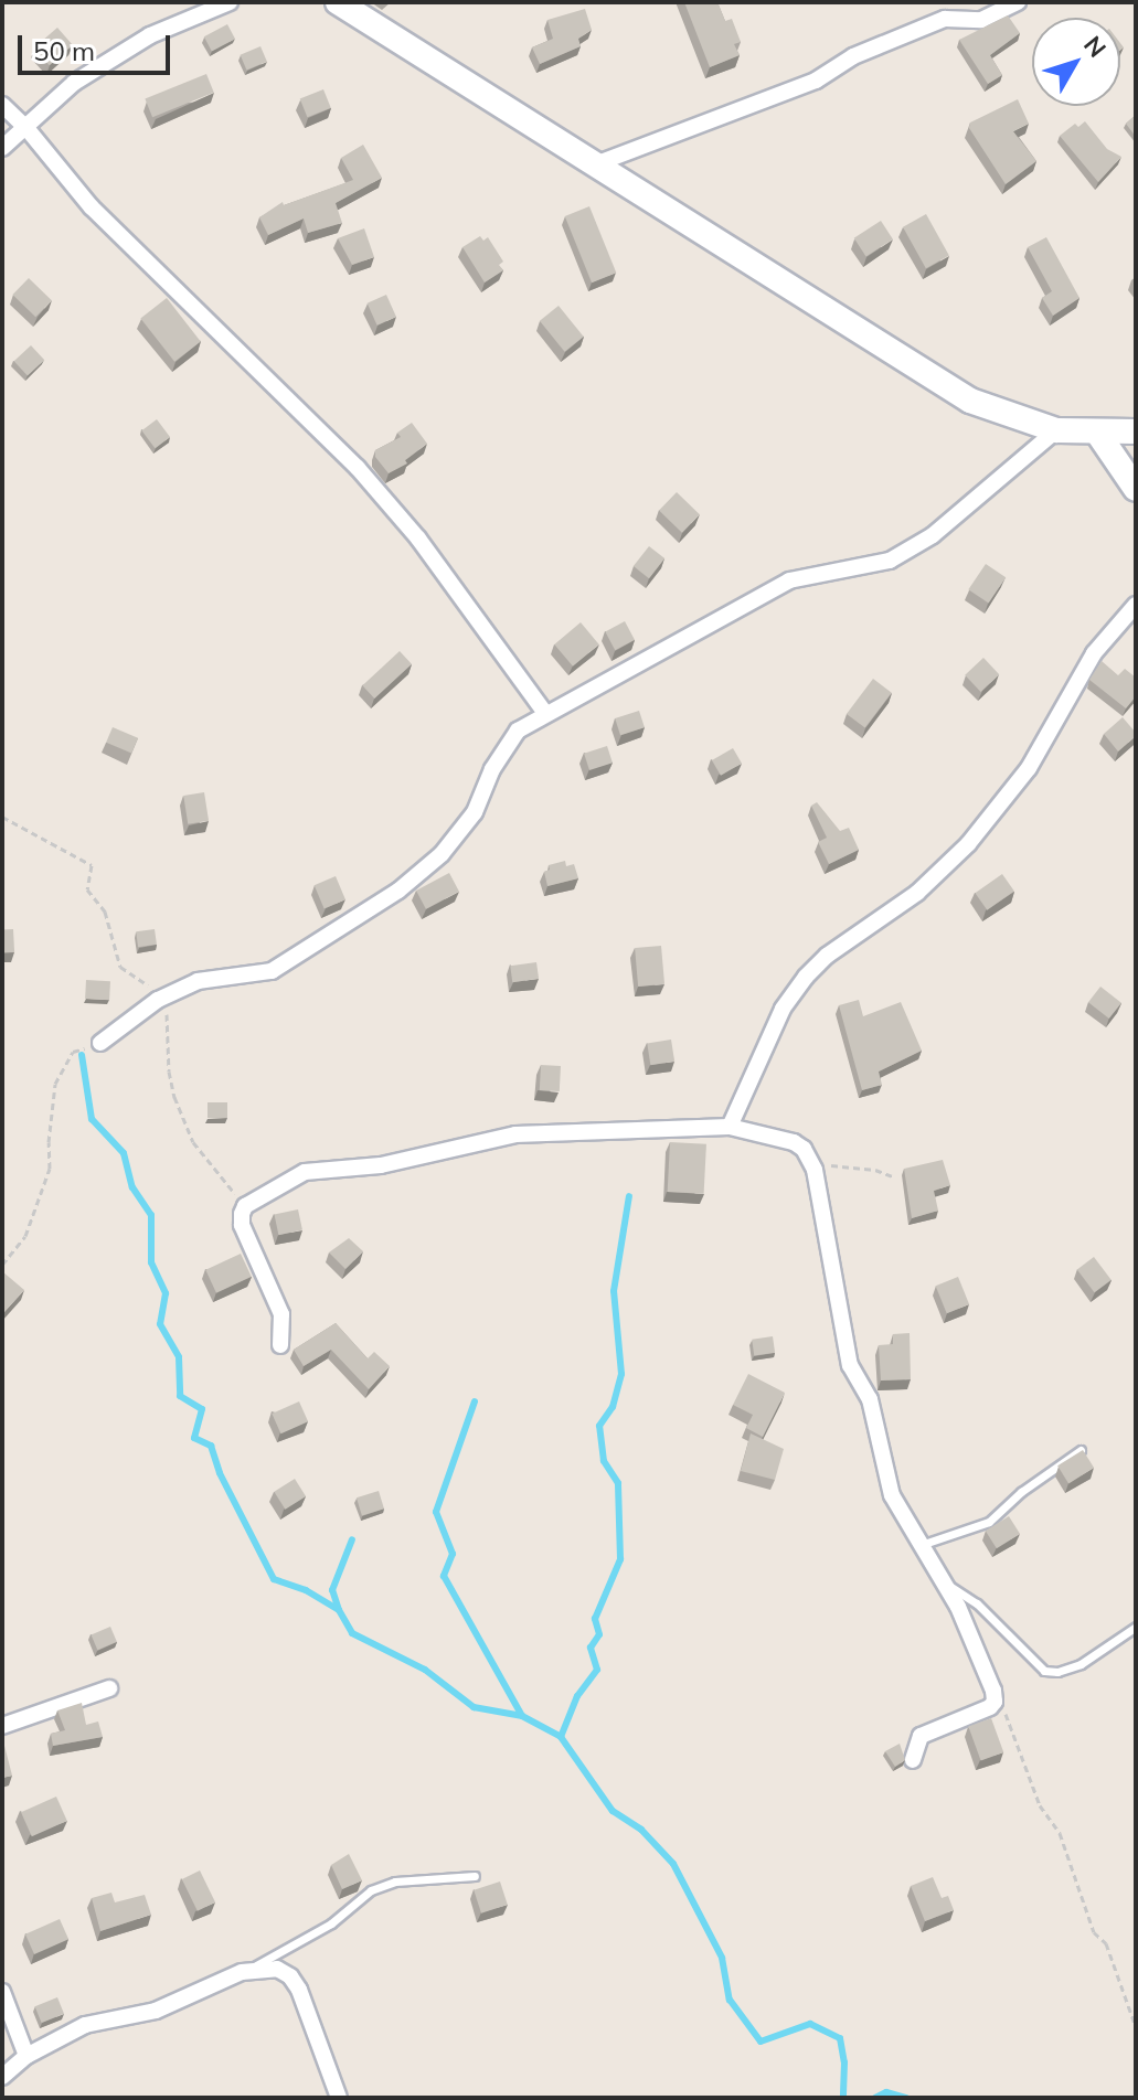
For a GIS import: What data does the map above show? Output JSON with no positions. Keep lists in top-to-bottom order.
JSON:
{
  "scale_bar": "50 m",
  "north": "top right"
}
